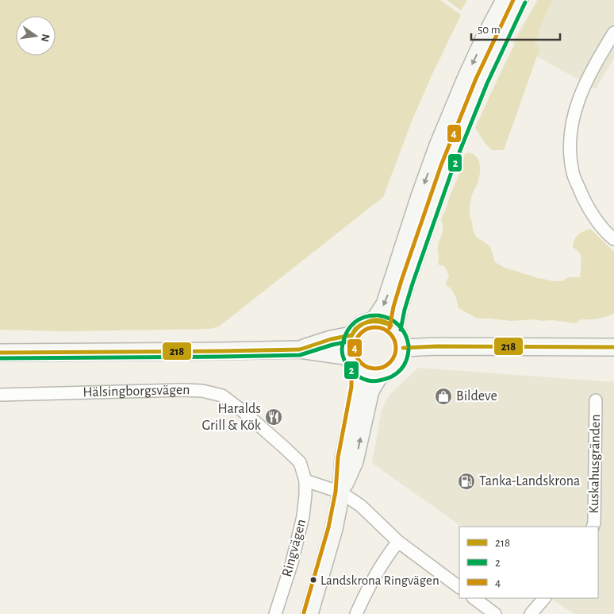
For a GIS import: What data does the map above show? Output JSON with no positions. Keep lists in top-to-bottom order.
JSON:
{
  "streets": {
    "street": ["Hälsingborgsvägen", "Kuskahusgränden", "Ringvägen"]
  },
  "crossings": [
    ["Hälsingborgsvägen", "Ringvägen"]
  ],
  "places": {
    "shop": ["Bildeve"],
    "restaurant": ["Haralds Grill & Kök"],
    "fuel station": ["Tanka-Landskrona"],
    "other": ["Landskrona Ringvägen"]
  },
  "lines": ["transit line 4", "transit line 2", "transit line 218"],
  "legend": ["218", "2", "4"],
  "scale_bar": "50 m",
  "north": "right"
}
